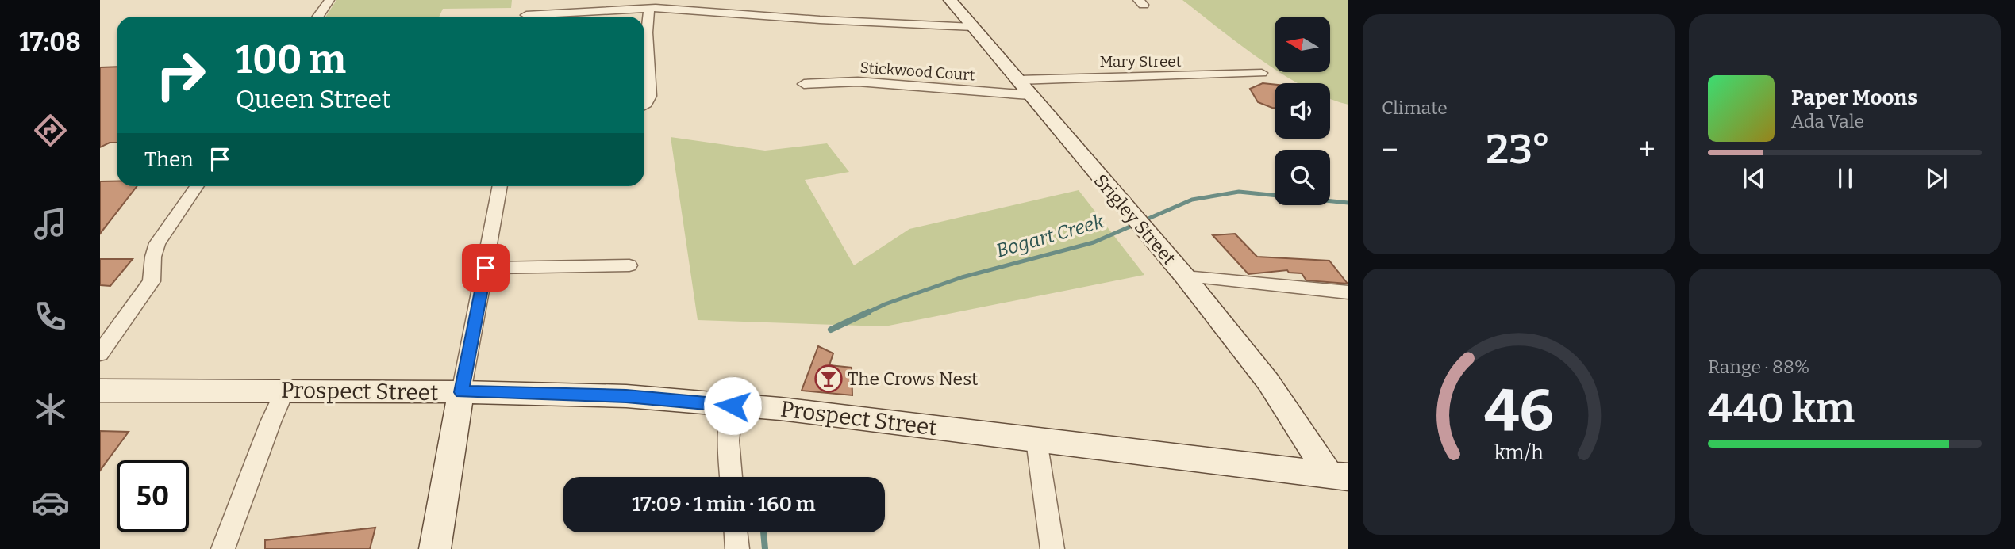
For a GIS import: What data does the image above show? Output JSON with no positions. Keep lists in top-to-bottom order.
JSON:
{
  "streets": {
    "main road": ["Srigley Street", "Prospect Street"],
    "street": ["Mary Street", "Stickwood Court"]
  },
  "crossings": [
    ["Mary Street", "Srigley Street"],
    ["Stickwood Court", "Srigley Street"],
    ["Srigley Street", "Prospect Street"]
  ],
  "water": ["Bogart Creek"],
  "places": {
    "bar": ["The Crows Nest"]
  },
  "north": "left",
  "page": {
    "tabs": "17:08",
    "tile": [
      "Climate",
      ["Range · 88%", "440 km"]
    ],
    "turn": ["100 m", "Queen Street"],
    "song": ["Paper Moons", "Ada Vale"],
    "heat": ["−", "23°", "+"],
    "then": "Then",
    "limit": "50",
    "trip": "17:09 · 1 min · 160 m",
    "gauge": ["46", "km/h"]
  }
}
